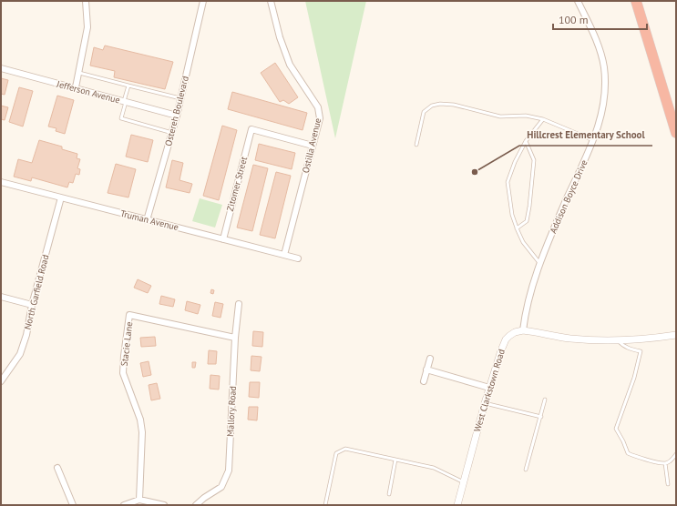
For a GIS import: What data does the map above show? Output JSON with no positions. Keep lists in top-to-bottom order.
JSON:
{
  "streets": {
    "street": [
      "Jefferson Avenue",
      "Ostereh Boulevard",
      "Ostilla Avenue",
      "Zitomer Street",
      "Addison Boyce Drive",
      "Truman Avenue",
      "North Garfield Road",
      "Stacie Lane",
      "West Clarkstown Road",
      "Mallory Road"
    ]
  },
  "crossings": [
    ["Jefferson Avenue", "Ostereh Boulevard"],
    ["Ostereh Boulevard", "Truman Avenue"],
    ["Ostilla Avenue", "Zitomer Street"],
    ["Ostilla Avenue", "Truman Avenue"],
    ["Zitomer Street", "Truman Avenue"],
    ["Addison Boyce Drive", "West Clarkstown Road"],
    ["Truman Avenue", "North Garfield Road"],
    ["Stacie Lane", "Mallory Road"]
  ],
  "places": ["Hillcrest Elementary School"],
  "scale_bar": "100 m"
}
